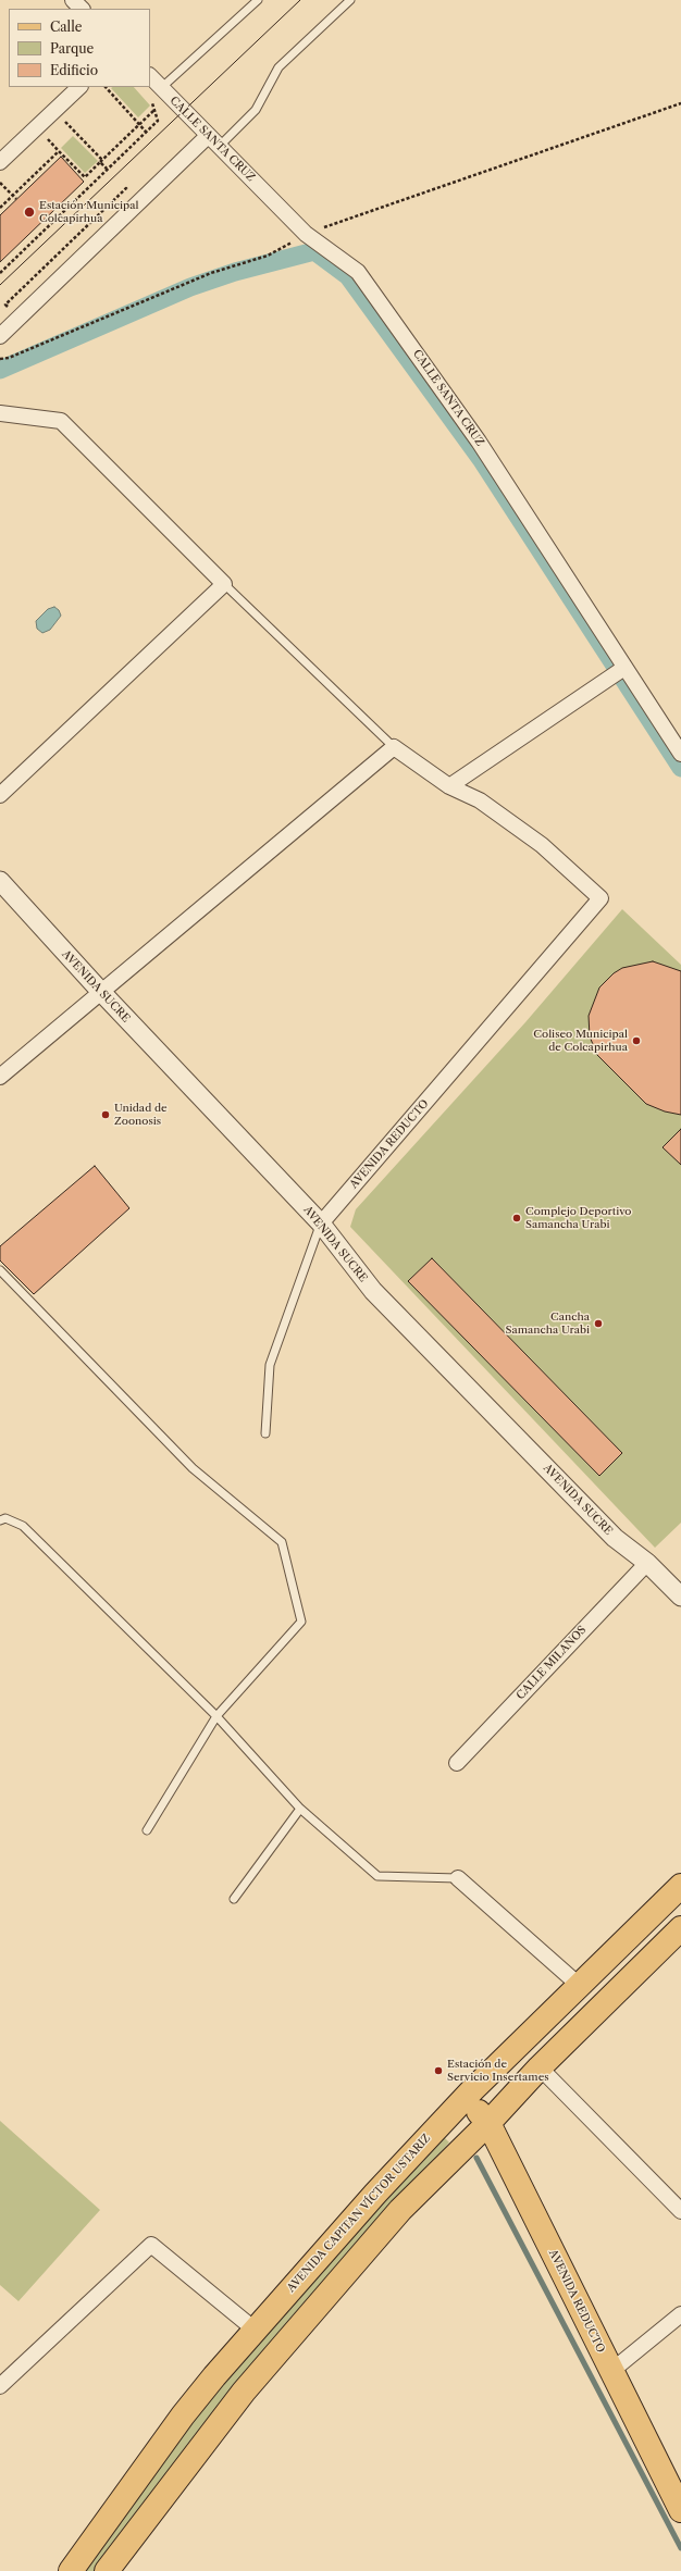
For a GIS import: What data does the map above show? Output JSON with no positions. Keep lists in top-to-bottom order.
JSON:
{
  "streets": {
    "main road": ["AVENIDA REDUCTO", "AVENIDA CAPITAN VÍCTOR USTARIZ"],
    "street": ["CALLE SANTA CRUZ", "AVENIDA SUCRE", "CALLE MILANOS"]
  },
  "crossings": [
    ["AVENIDA SUCRE", "AVENIDA REDUCTO"],
    ["AVENIDA SUCRE", "CALLE MILANOS"],
    ["AVENIDA REDUCTO", "AVENIDA CAPITAN VÍCTOR USTARIZ"]
  ],
  "places": [
    "Estación Municipal Colcapirhua",
    "Coliseo Municipal de Colcapirhua",
    "Unidad de Zoonosis",
    "Complejo Deportivo Samancha Urabi",
    "Cancha Samancha Urabi",
    "Estación de Servicio Insertames"
  ],
  "legend": ["Calle", "Parque", "Edificio"]
}
